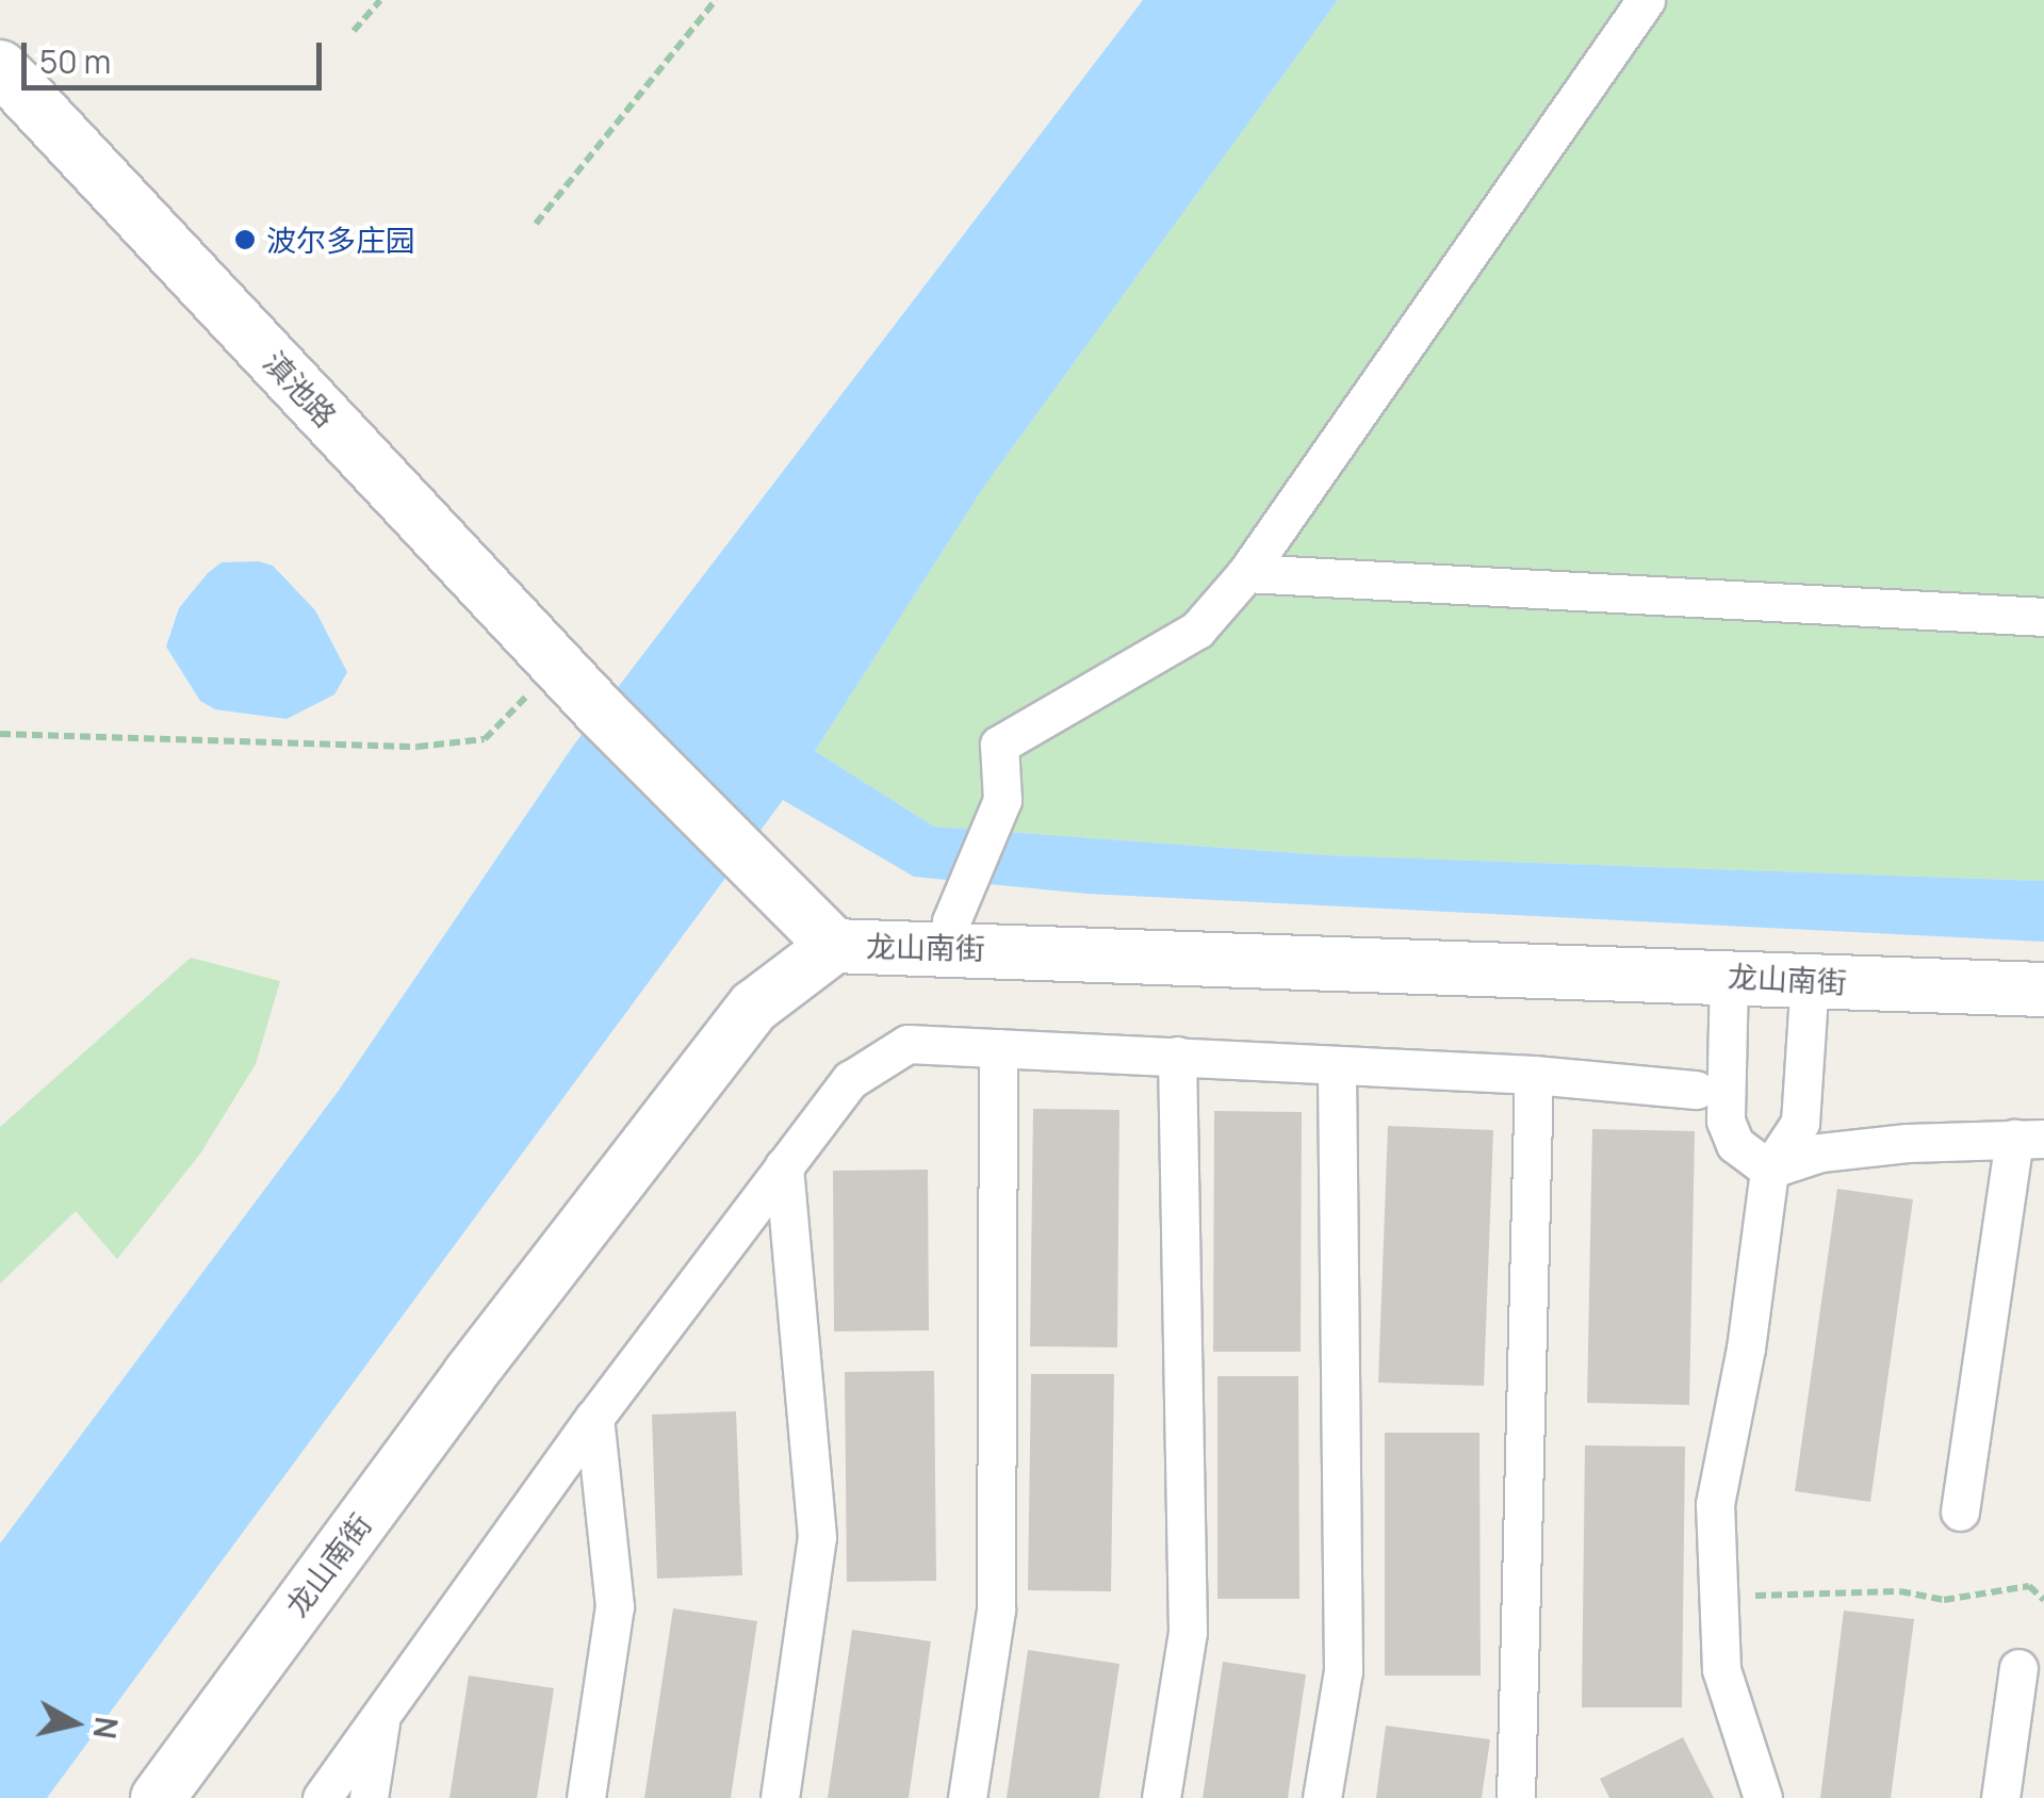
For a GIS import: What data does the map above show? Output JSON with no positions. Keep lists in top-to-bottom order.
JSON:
{
  "streets": {
    "street": ["滇池路", "龙山南街"]
  },
  "crossings": [
    ["滇池路", "龙山南街"]
  ],
  "places": ["波尔多庄园"],
  "scale_bar": "50 m",
  "north": "right"
}
